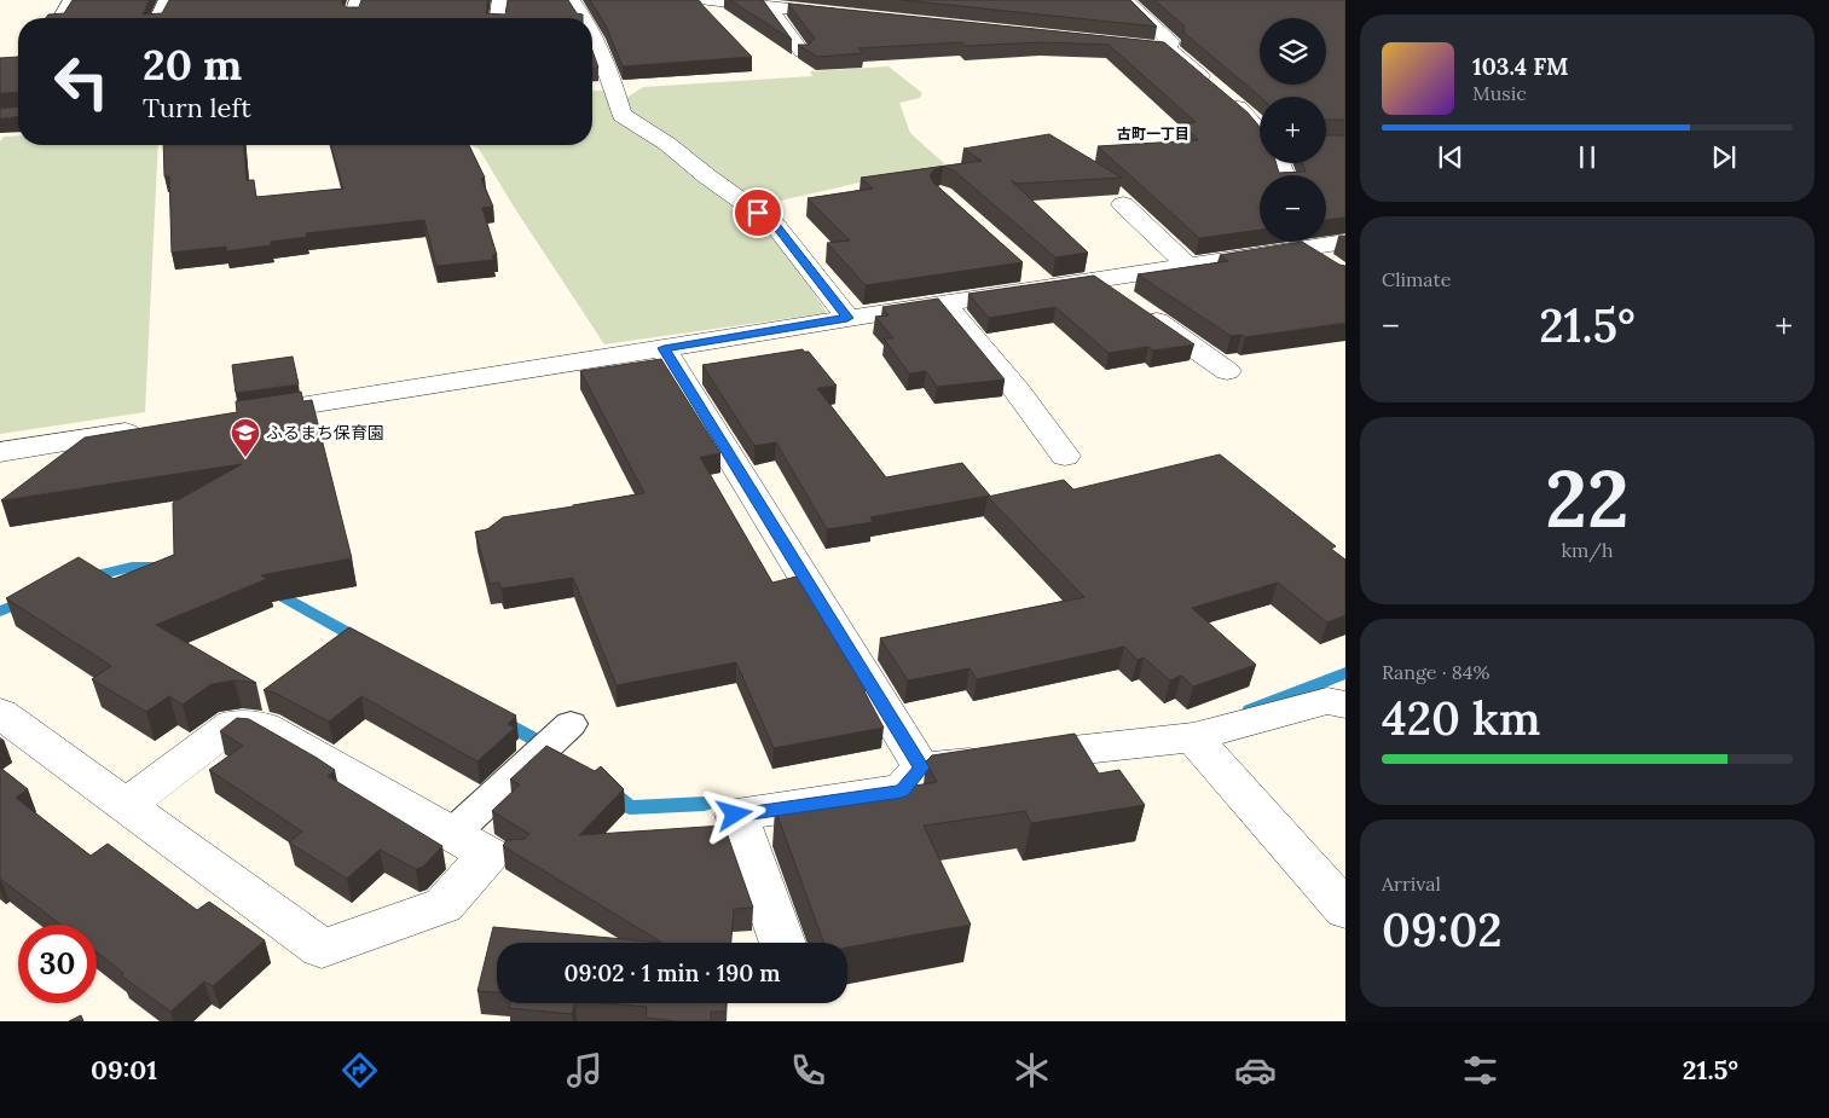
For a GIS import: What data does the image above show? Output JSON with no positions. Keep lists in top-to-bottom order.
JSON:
{
  "districts": ["古町一丁目"],
  "places": {
    "school or university": ["ふるまち保育園"]
  },
  "page": {
    "map_buttons": ["+", "−"],
    "turn": ["20 m", "Turn left"],
    "song": ["103.4 FM", "Music"],
    "tile": [
      "Climate",
      ["22", "km/h"],
      ["Range · 84%", "420 km"],
      ["Arrival", "09:02"]
    ],
    "heat": ["−", "21.5°", "+"],
    "limit": "30",
    "trip": "09:02 · 1 min · 190 m",
    "tabs": ["09:01", "21.5°"]
  }
}
